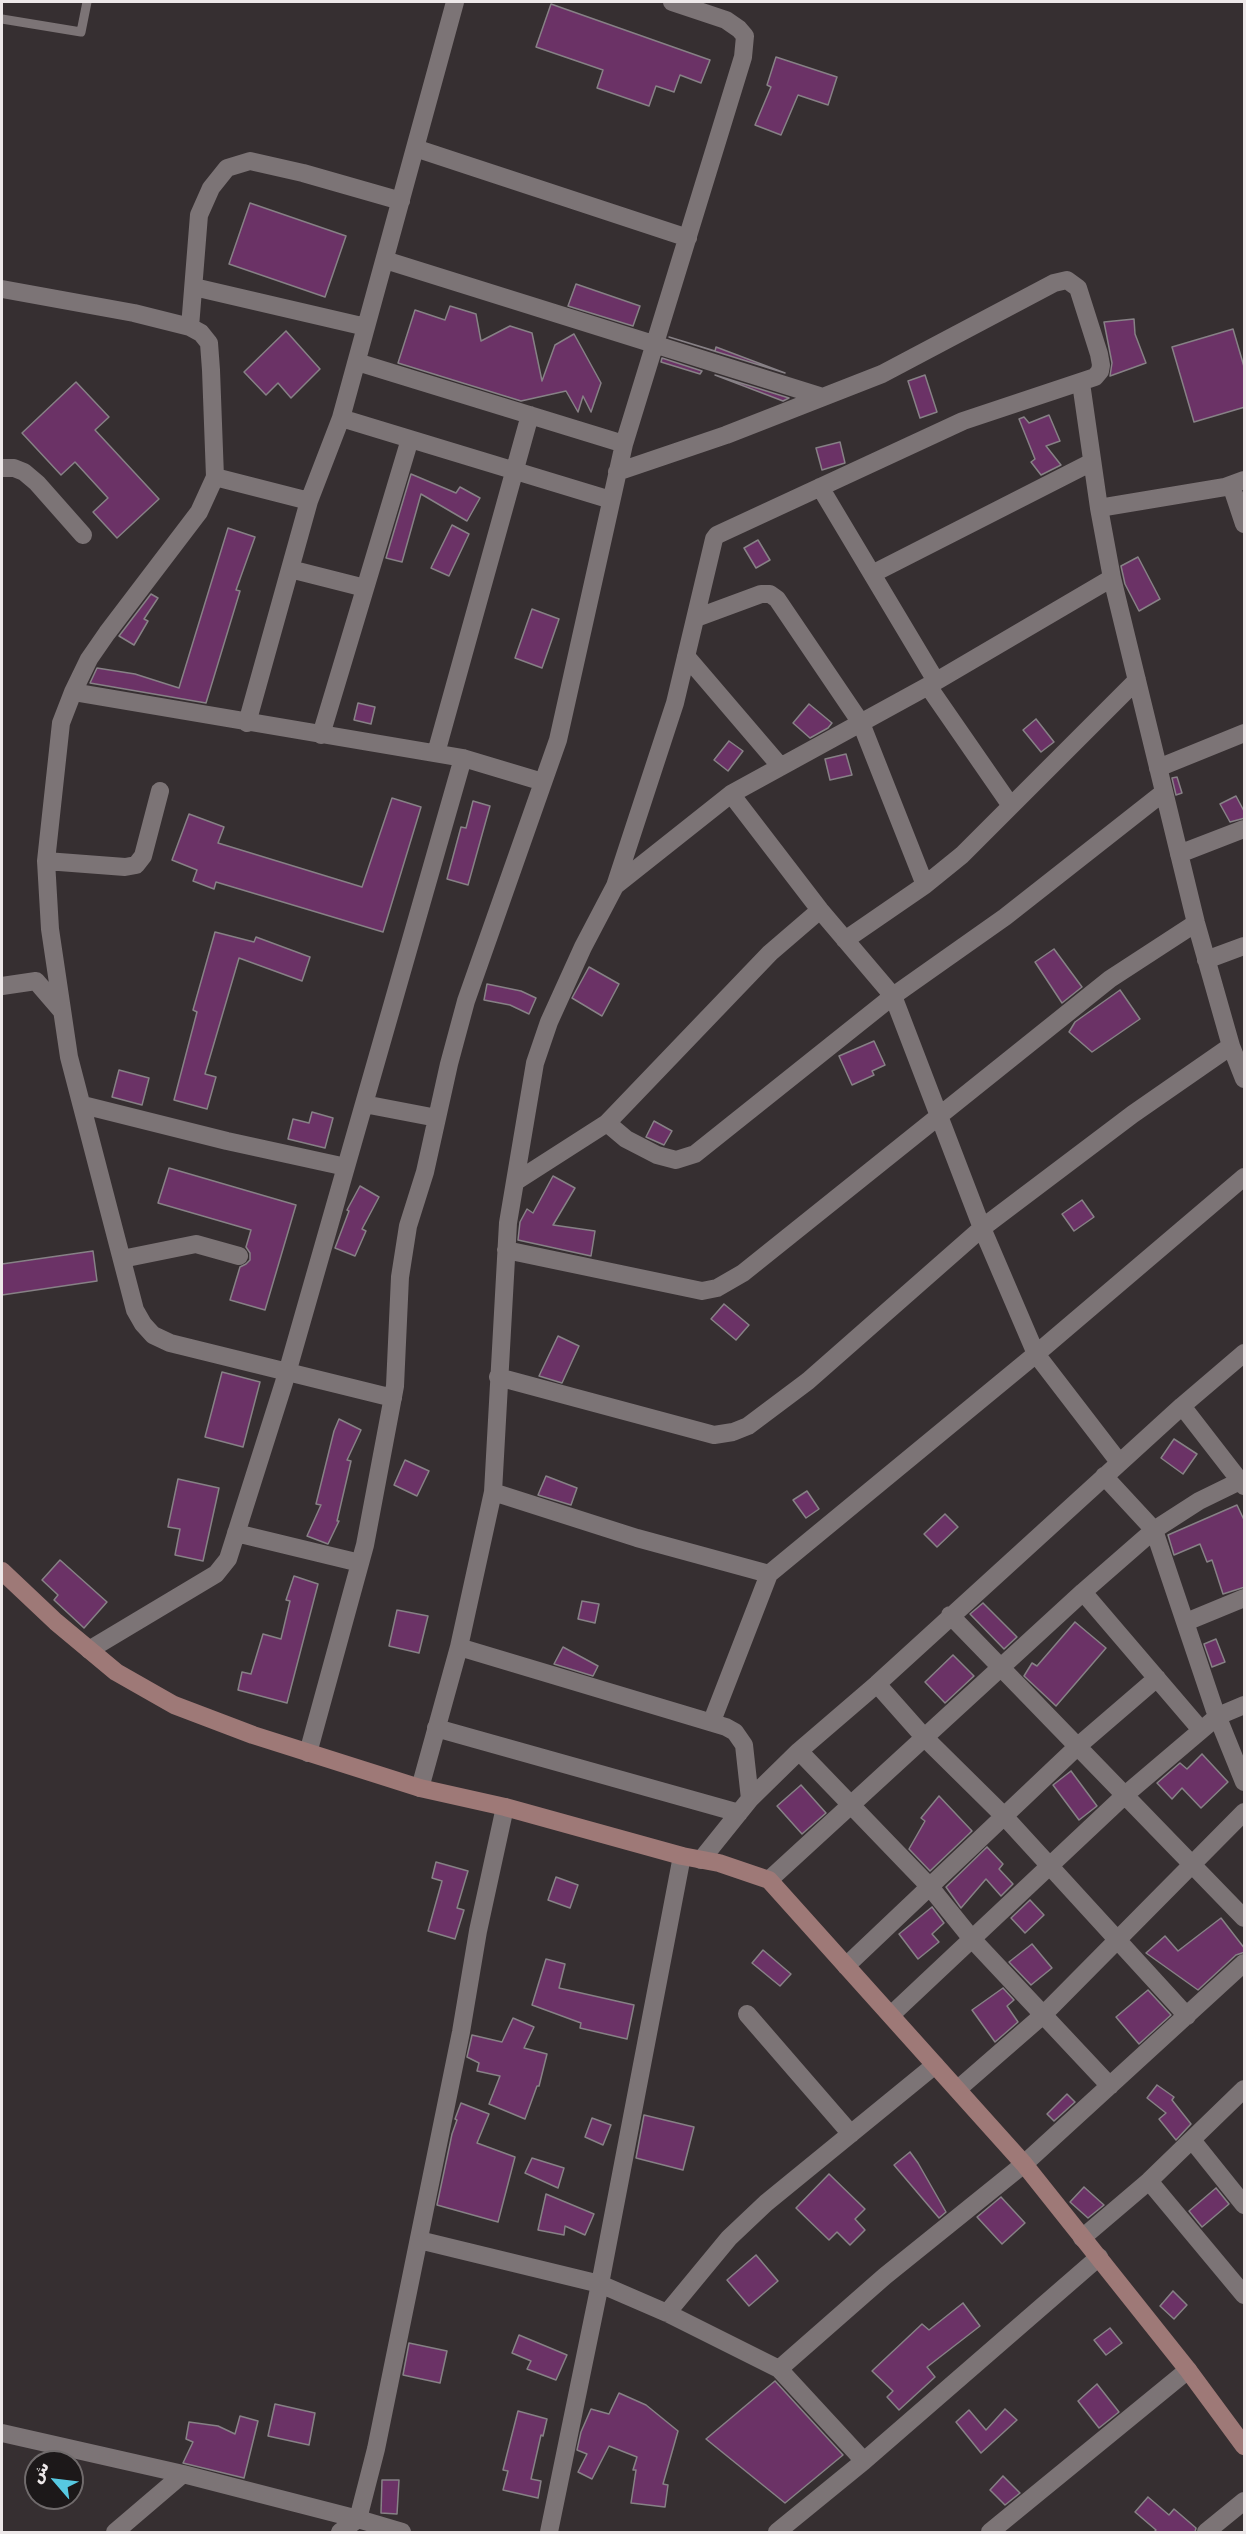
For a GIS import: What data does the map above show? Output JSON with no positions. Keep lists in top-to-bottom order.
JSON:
{
  "north": "top left"
}
